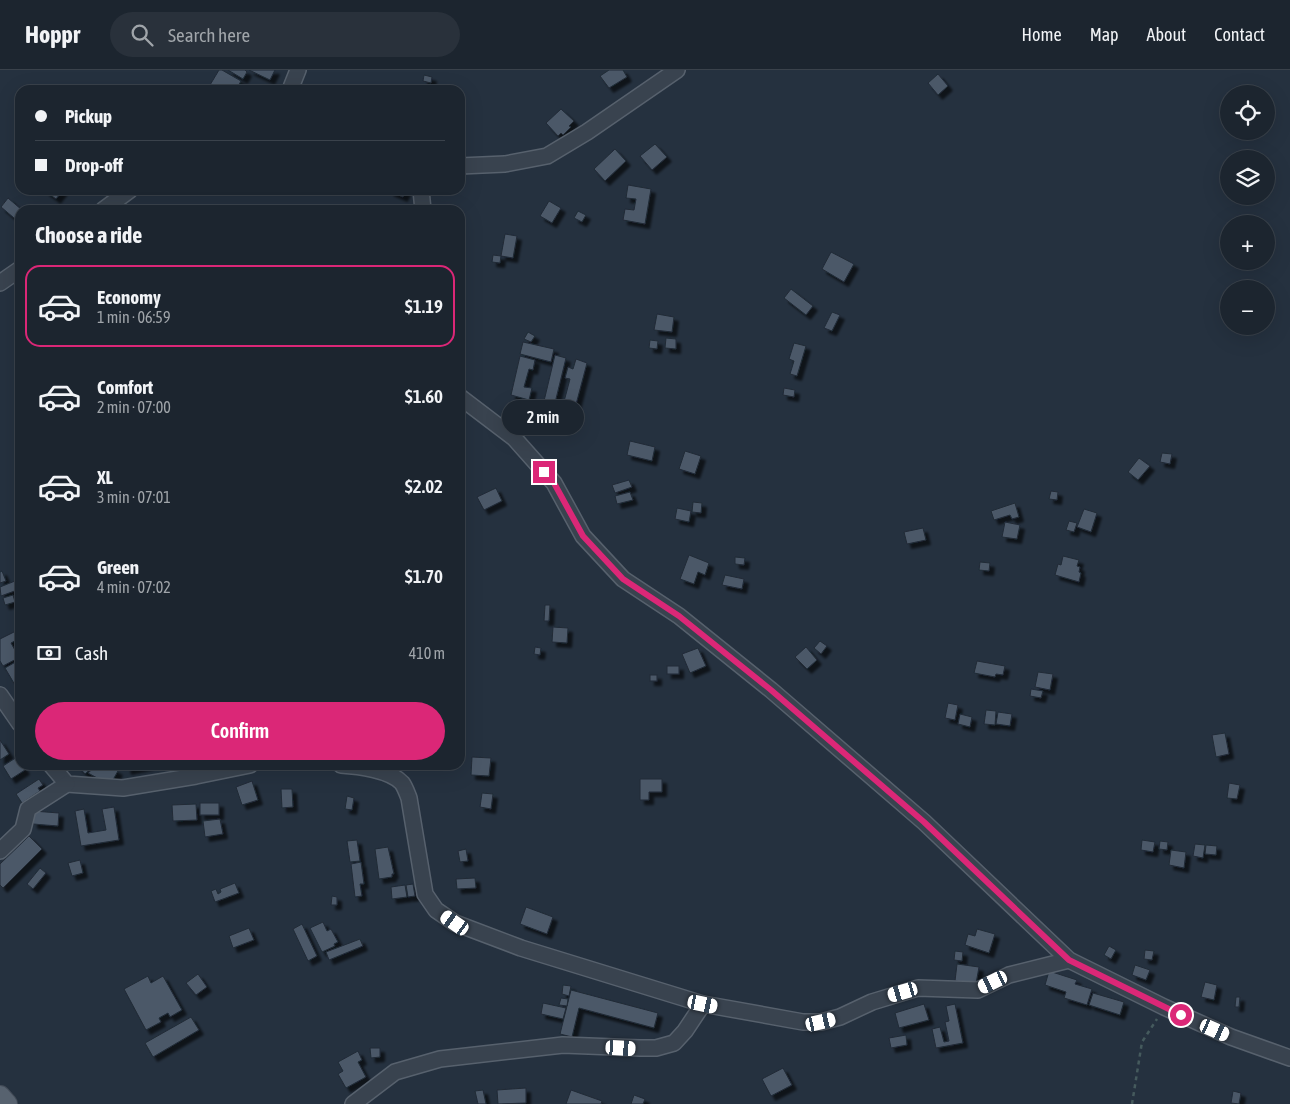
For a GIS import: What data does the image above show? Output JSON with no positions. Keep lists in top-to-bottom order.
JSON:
{
  "page": {
    "header": "Hoppr",
    "search": "Search here",
    "nav": [
      "Home",
      "Map",
      "About",
      "Contact"
    ],
    "map_buttons": ["+", "−"],
    "banner": ["Pickup", "Drop-off"],
    "heading": "Choose a ride",
    "list": [
      {
        "name": "Economy",
        "note": "1 min · 06:59",
        "value": "$1.19"
      },
      {
        "name": "Comfort",
        "note": "2 min · 07:00",
        "value": "$1.60"
      },
      {
        "name": "XL",
        "note": "3 min · 07:01",
        "value": "$2.02"
      },
      {
        "name": "Green",
        "note": "4 min · 07:02",
        "value": "$1.70"
      }
    ],
    "bubble": "2 min",
    "pay": ["Cash", "410 m"],
    "buttons": "Confirm"
  }
}
